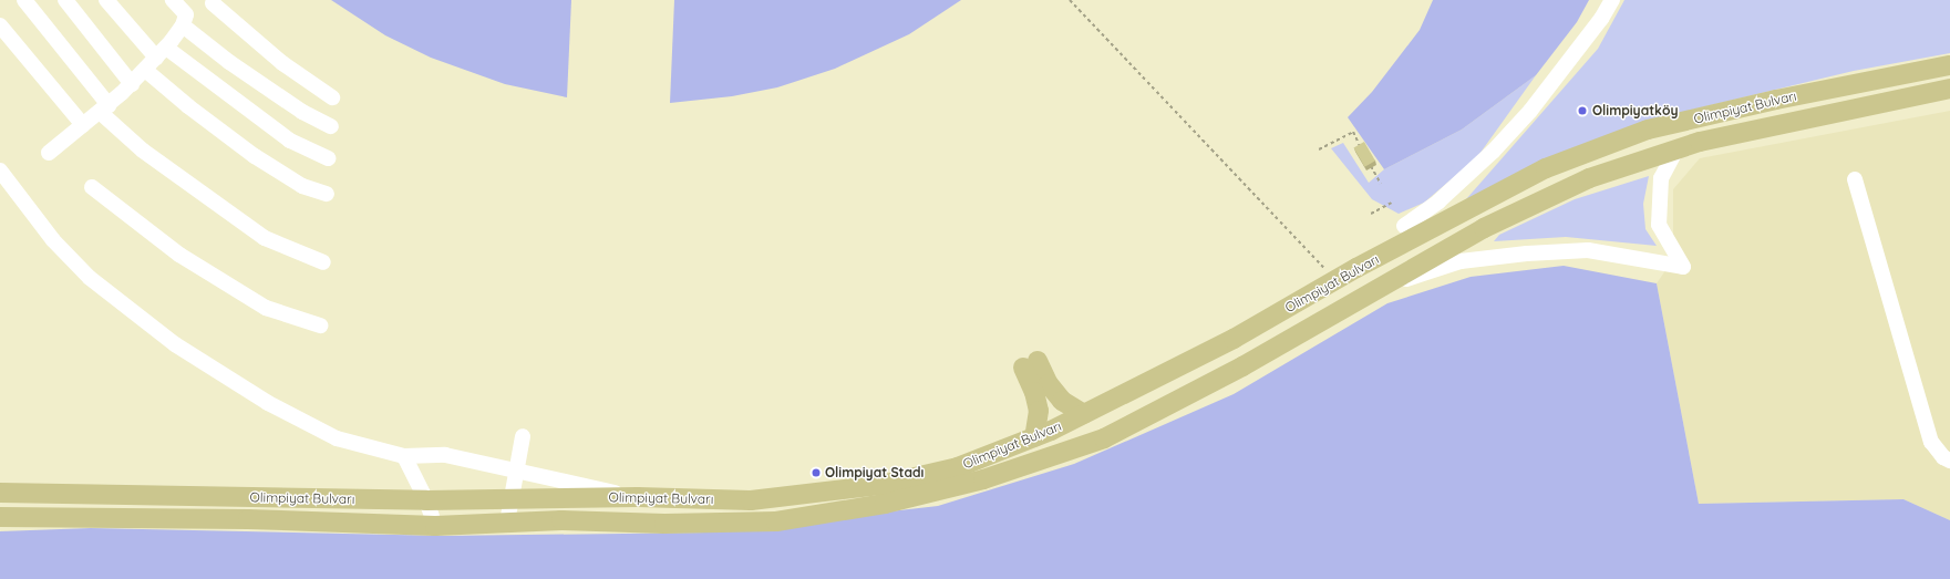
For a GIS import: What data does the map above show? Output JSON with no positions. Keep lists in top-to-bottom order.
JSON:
{
  "streets": {
    "main road": ["Olimpiyat Bulvarı"]
  },
  "places": ["Olimpiyatköy", "Olimpiyat Stadı"]
}
